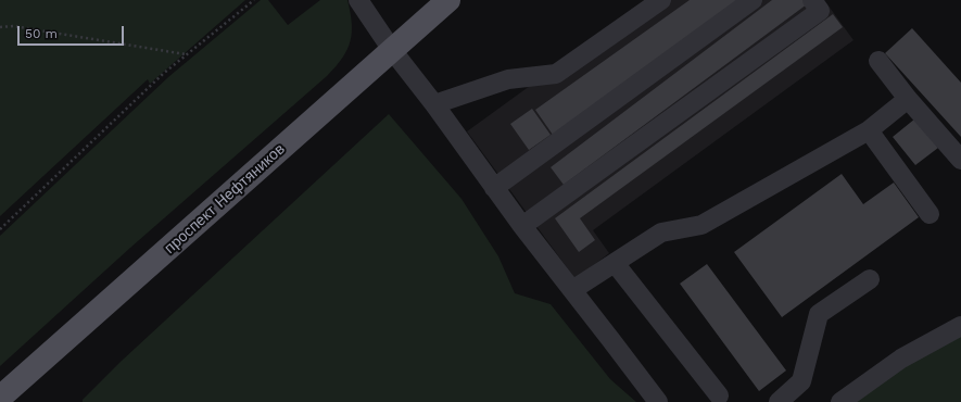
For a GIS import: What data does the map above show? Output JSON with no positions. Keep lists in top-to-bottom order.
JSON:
{
  "streets": {
    "main road": ["проспект Нефтяников"]
  },
  "scale_bar": "50 m"
}
